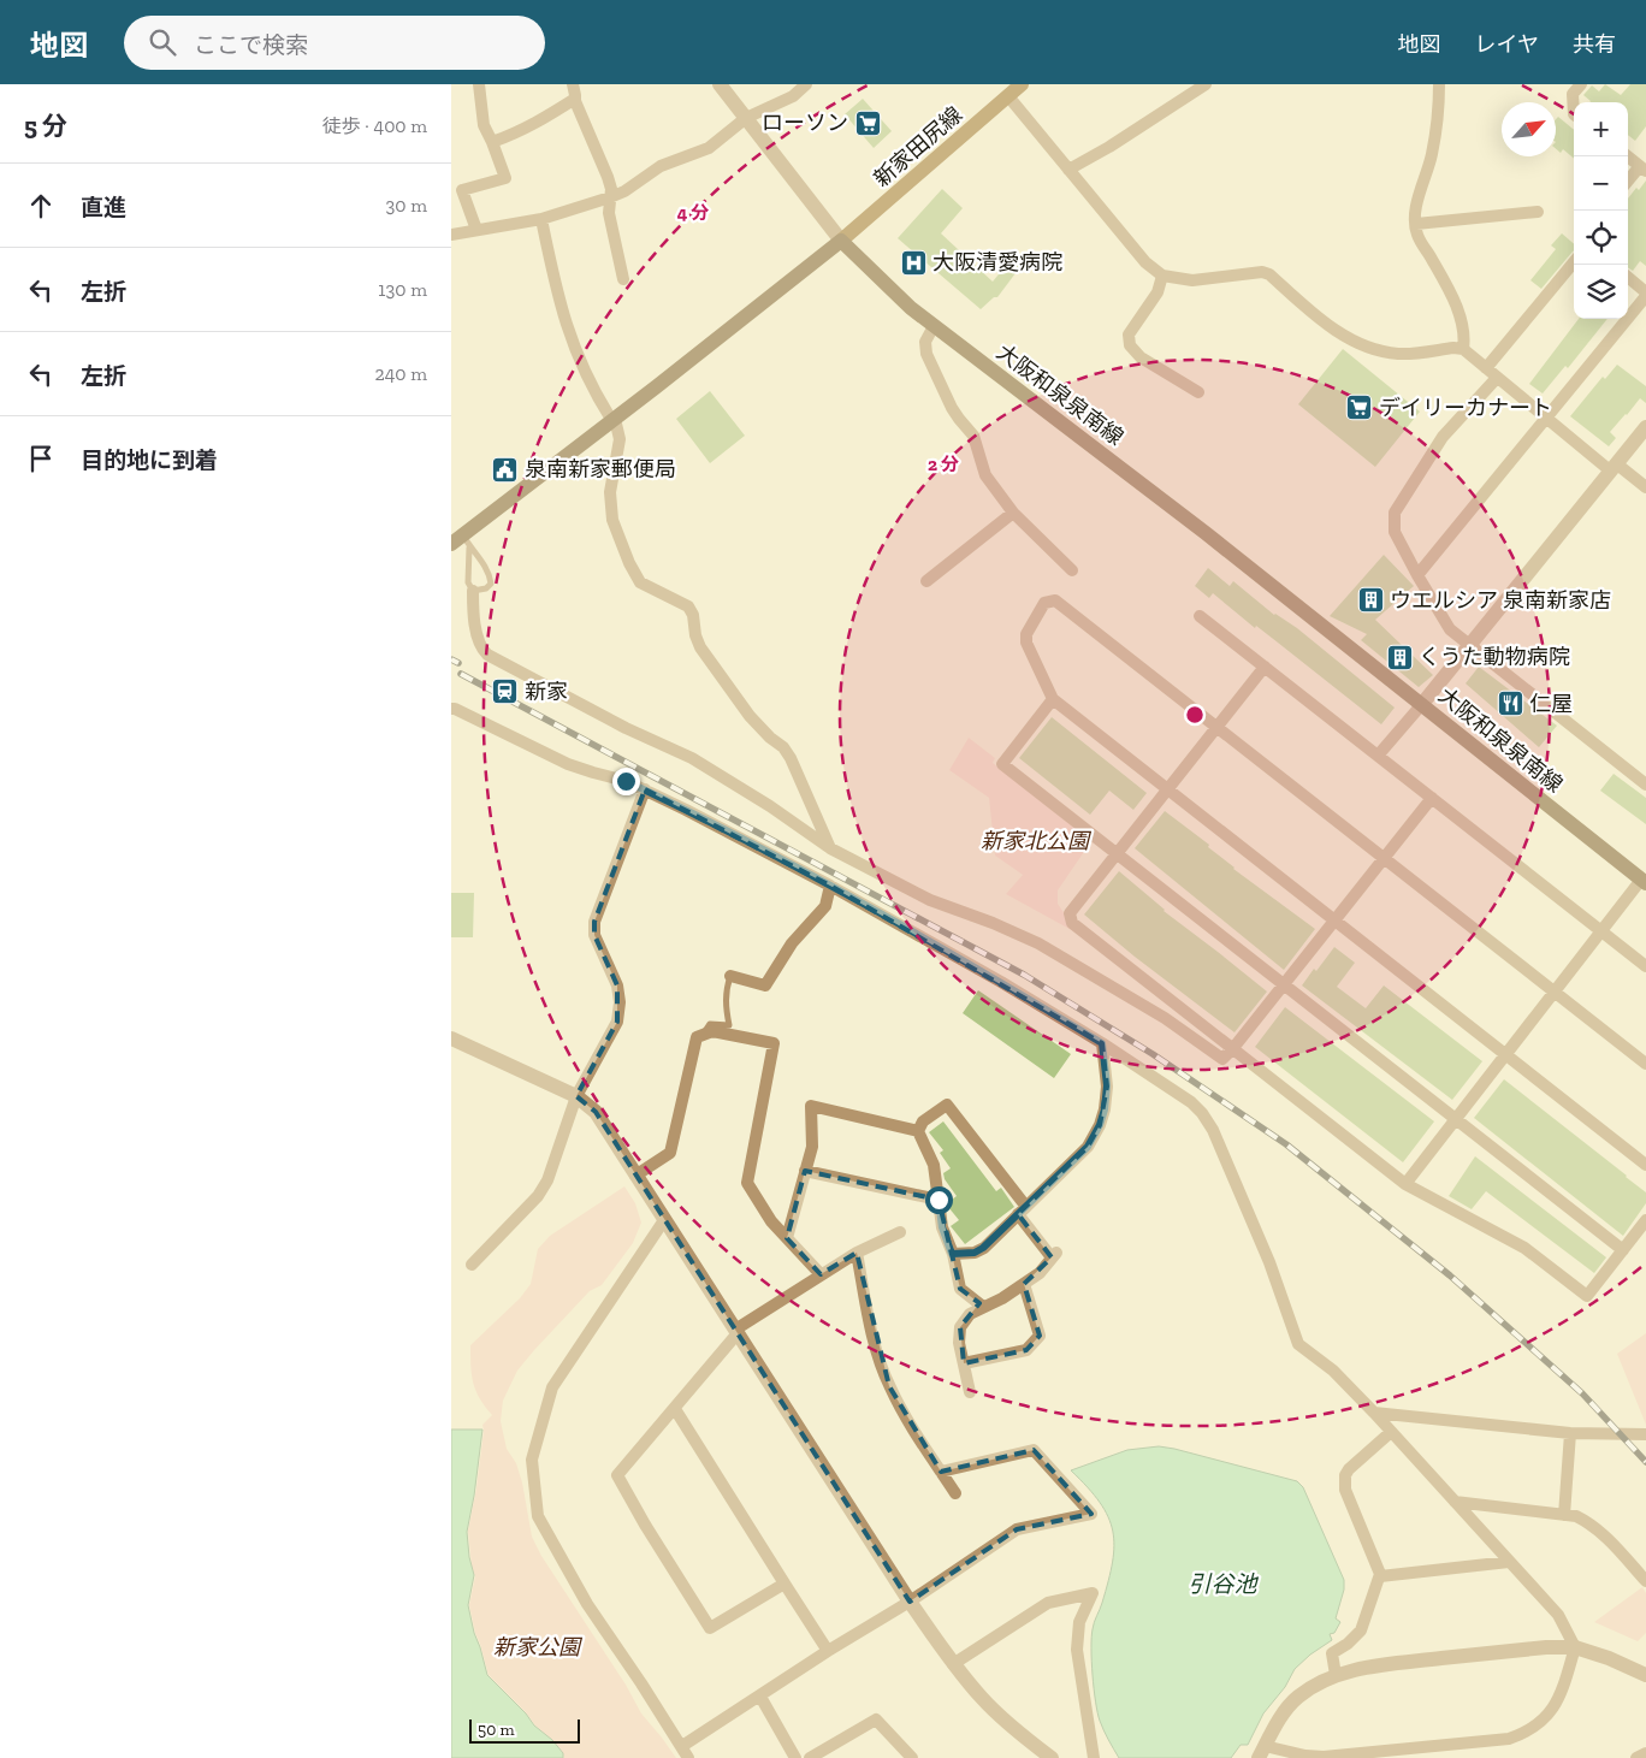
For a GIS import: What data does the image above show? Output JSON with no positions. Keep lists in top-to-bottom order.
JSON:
{
  "streets": {
    "main road": ["新家田尻線", "大阪和泉泉南線"]
  },
  "crossings": [
    ["新家田尻線", "大阪和泉泉南線"]
  ],
  "water": ["引谷池"],
  "parks": ["新家北公園", "新家公園"],
  "places": {
    "supermarket": ["ローソン", "デイリーカナート"],
    "hospital": ["大阪清愛病院"],
    "public building": ["泉南新家郵便局"],
    "building": ["ウエルシア 泉南新家店", "くうた動物病院"],
    "station": ["新家"],
    "restaurant": ["仁屋"]
  },
  "scale_bar": "50 m",
  "north": "top right",
  "page": {
    "header": "地図",
    "search": "ここで検索",
    "nav": ["地図", "レイヤ", "共有"],
    "heading": ["5 分", "徒歩 · 400 m"],
    "map_buttons": ["+", "−"],
    "list": [
      ["直進", "30 m"],
      ["左折", "130 m"],
      ["左折", "240 m"],
      "目的地に到着"
    ],
    "scale": "50 m"
  },
  "rings": ["4 分", "2 分"]
}
